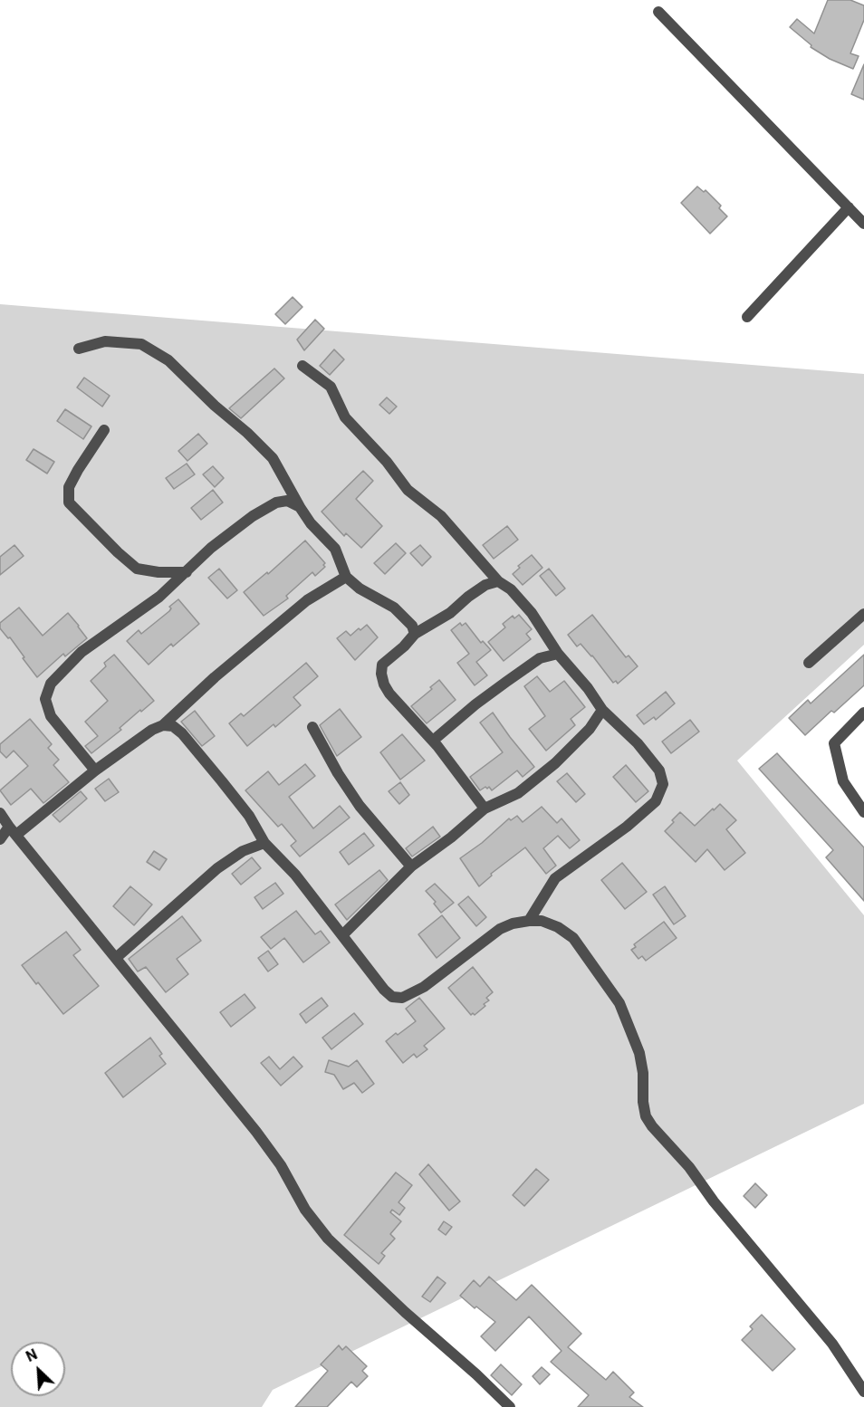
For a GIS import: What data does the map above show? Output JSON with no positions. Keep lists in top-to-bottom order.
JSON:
{
  "north": "top left"
}
